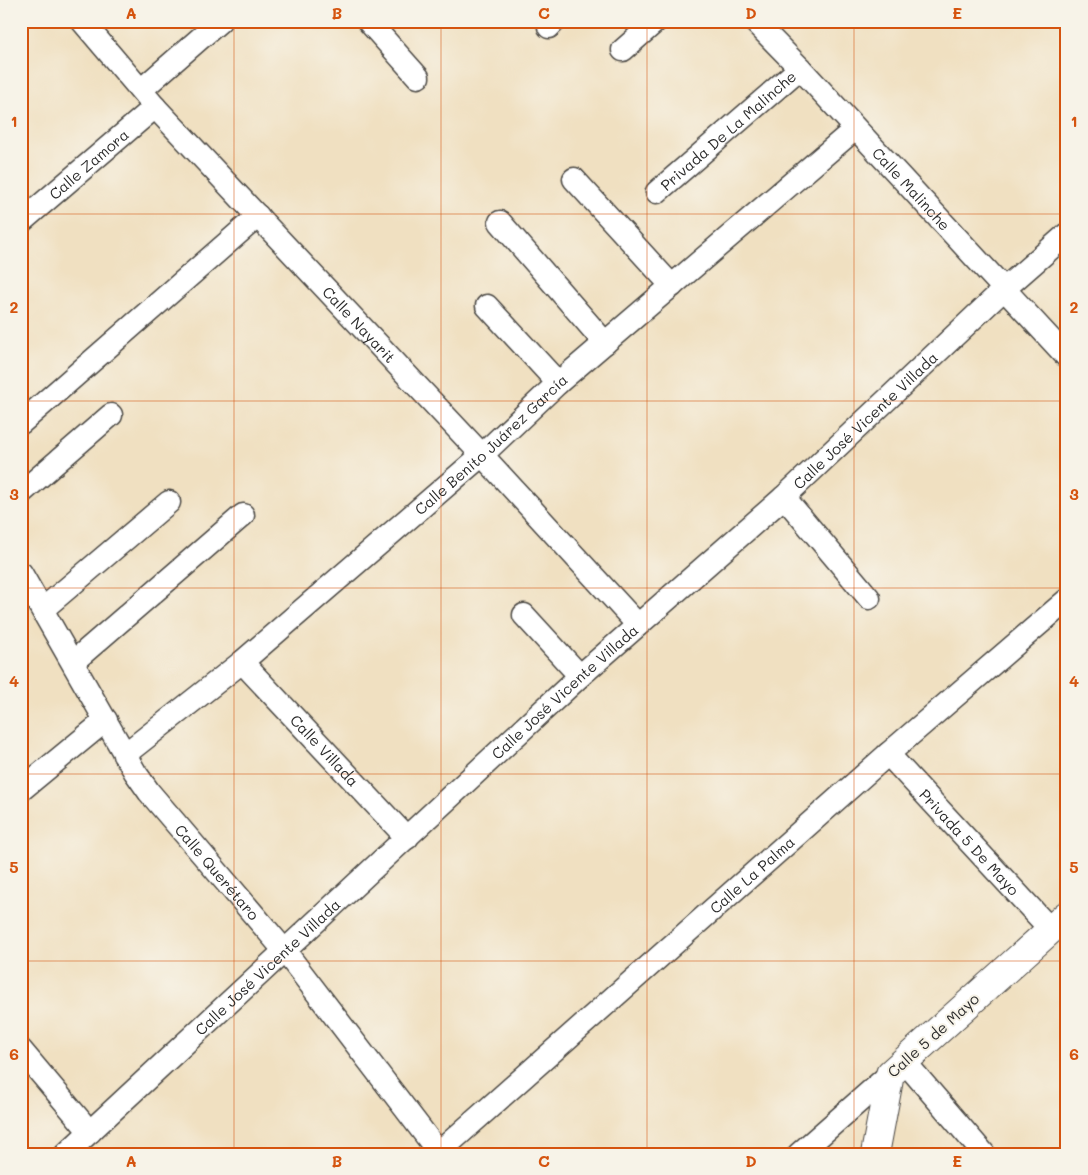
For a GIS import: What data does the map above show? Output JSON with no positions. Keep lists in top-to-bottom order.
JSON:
{
  "streets": {
    "main road": ["Calle 5 de Mayo"],
    "street": [
      "Privada De La Malinche",
      "Calle Zamora",
      "Calle Malinche",
      "Calle Nayarit",
      "Calle José Vicente Villada",
      "Calle Benito Juárez García",
      "Calle Villada",
      "Privada 5 De Mayo",
      "Calle Querétaro",
      "Calle La Palma"
    ]
  },
  "crossings": [
    ["Privada De La Malinche", "Calle Malinche"],
    ["Calle Zamora", "Calle Nayarit"],
    ["Calle Malinche", "Calle José Vicente Villada"],
    ["Calle Malinche", "Calle Benito Juárez García"],
    ["Calle Nayarit", "Calle José Vicente Villada"],
    ["Calle Nayarit", "Calle Benito Juárez García"],
    ["Calle José Vicente Villada", "Calle Villada"],
    ["Calle José Vicente Villada", "Calle Querétaro"],
    ["Calle Benito Juárez García", "Calle Villada"],
    ["Calle Benito Juárez García", "Calle Querétaro"],
    ["Privada 5 De Mayo", "Calle La Palma"],
    ["Privada 5 De Mayo", "Calle 5 de Mayo"],
    ["Calle Querétaro", "Calle La Palma"]
  ],
  "grid": {
    "columns": [
      "A",
      "B",
      "C",
      "D",
      "E"
    ],
    "rows": [
      "1",
      "2",
      "3",
      "4",
      "5",
      "6"
    ]
  }
}
